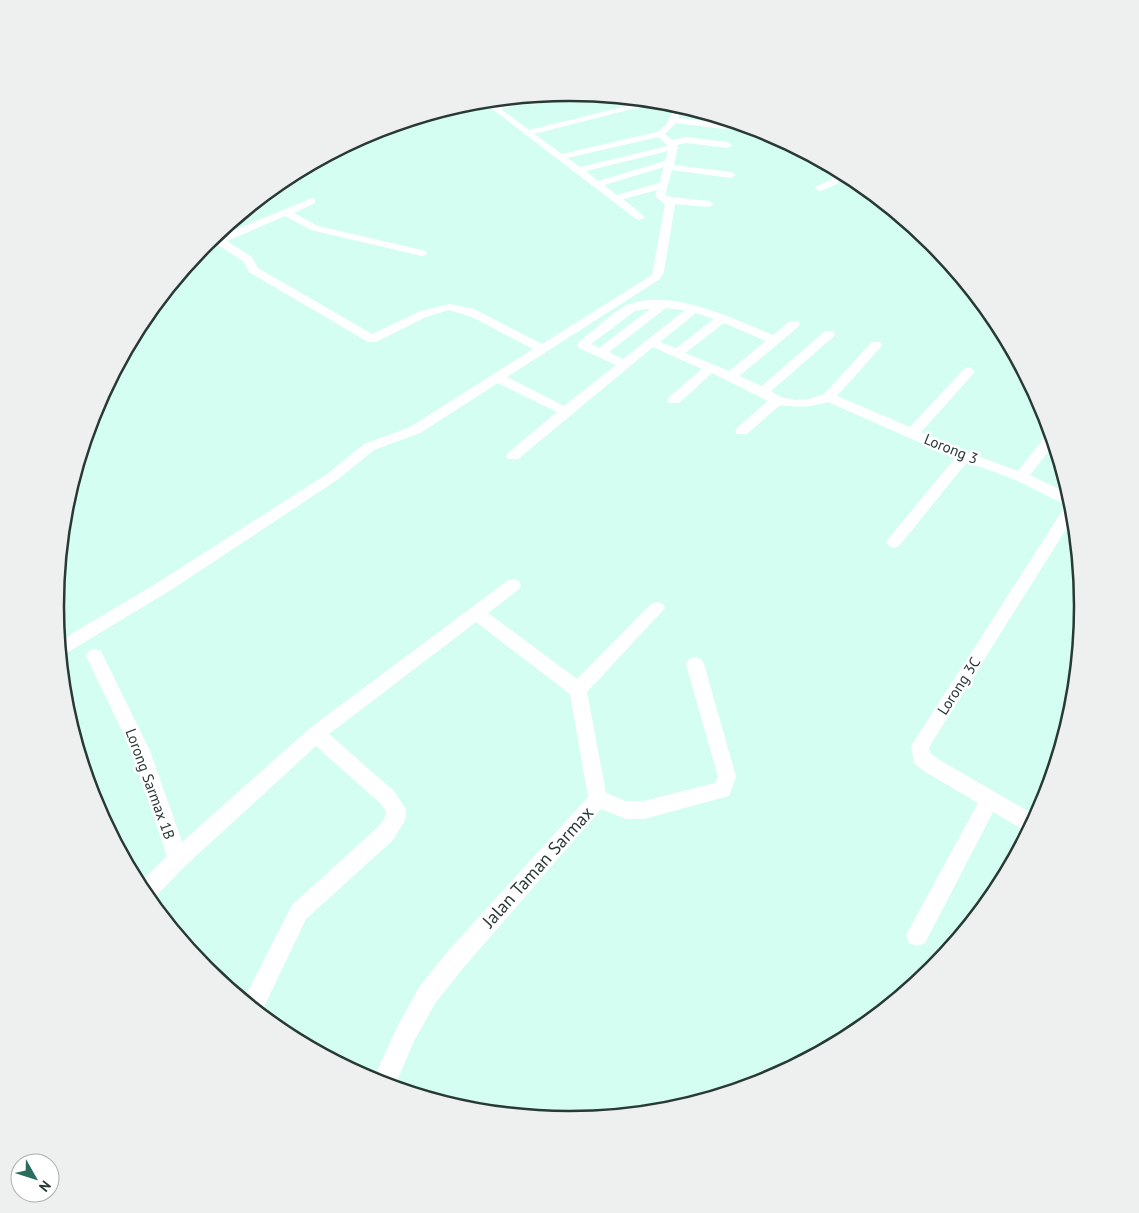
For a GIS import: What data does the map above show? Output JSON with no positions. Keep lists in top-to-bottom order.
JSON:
{
  "streets": {
    "street": [
      "Lorong 3",
      "Lorong 3C",
      "Lorong Sarmax 1B",
      "Jalan Taman Sarmax"
    ]
  },
  "north": "bottom right"
}
